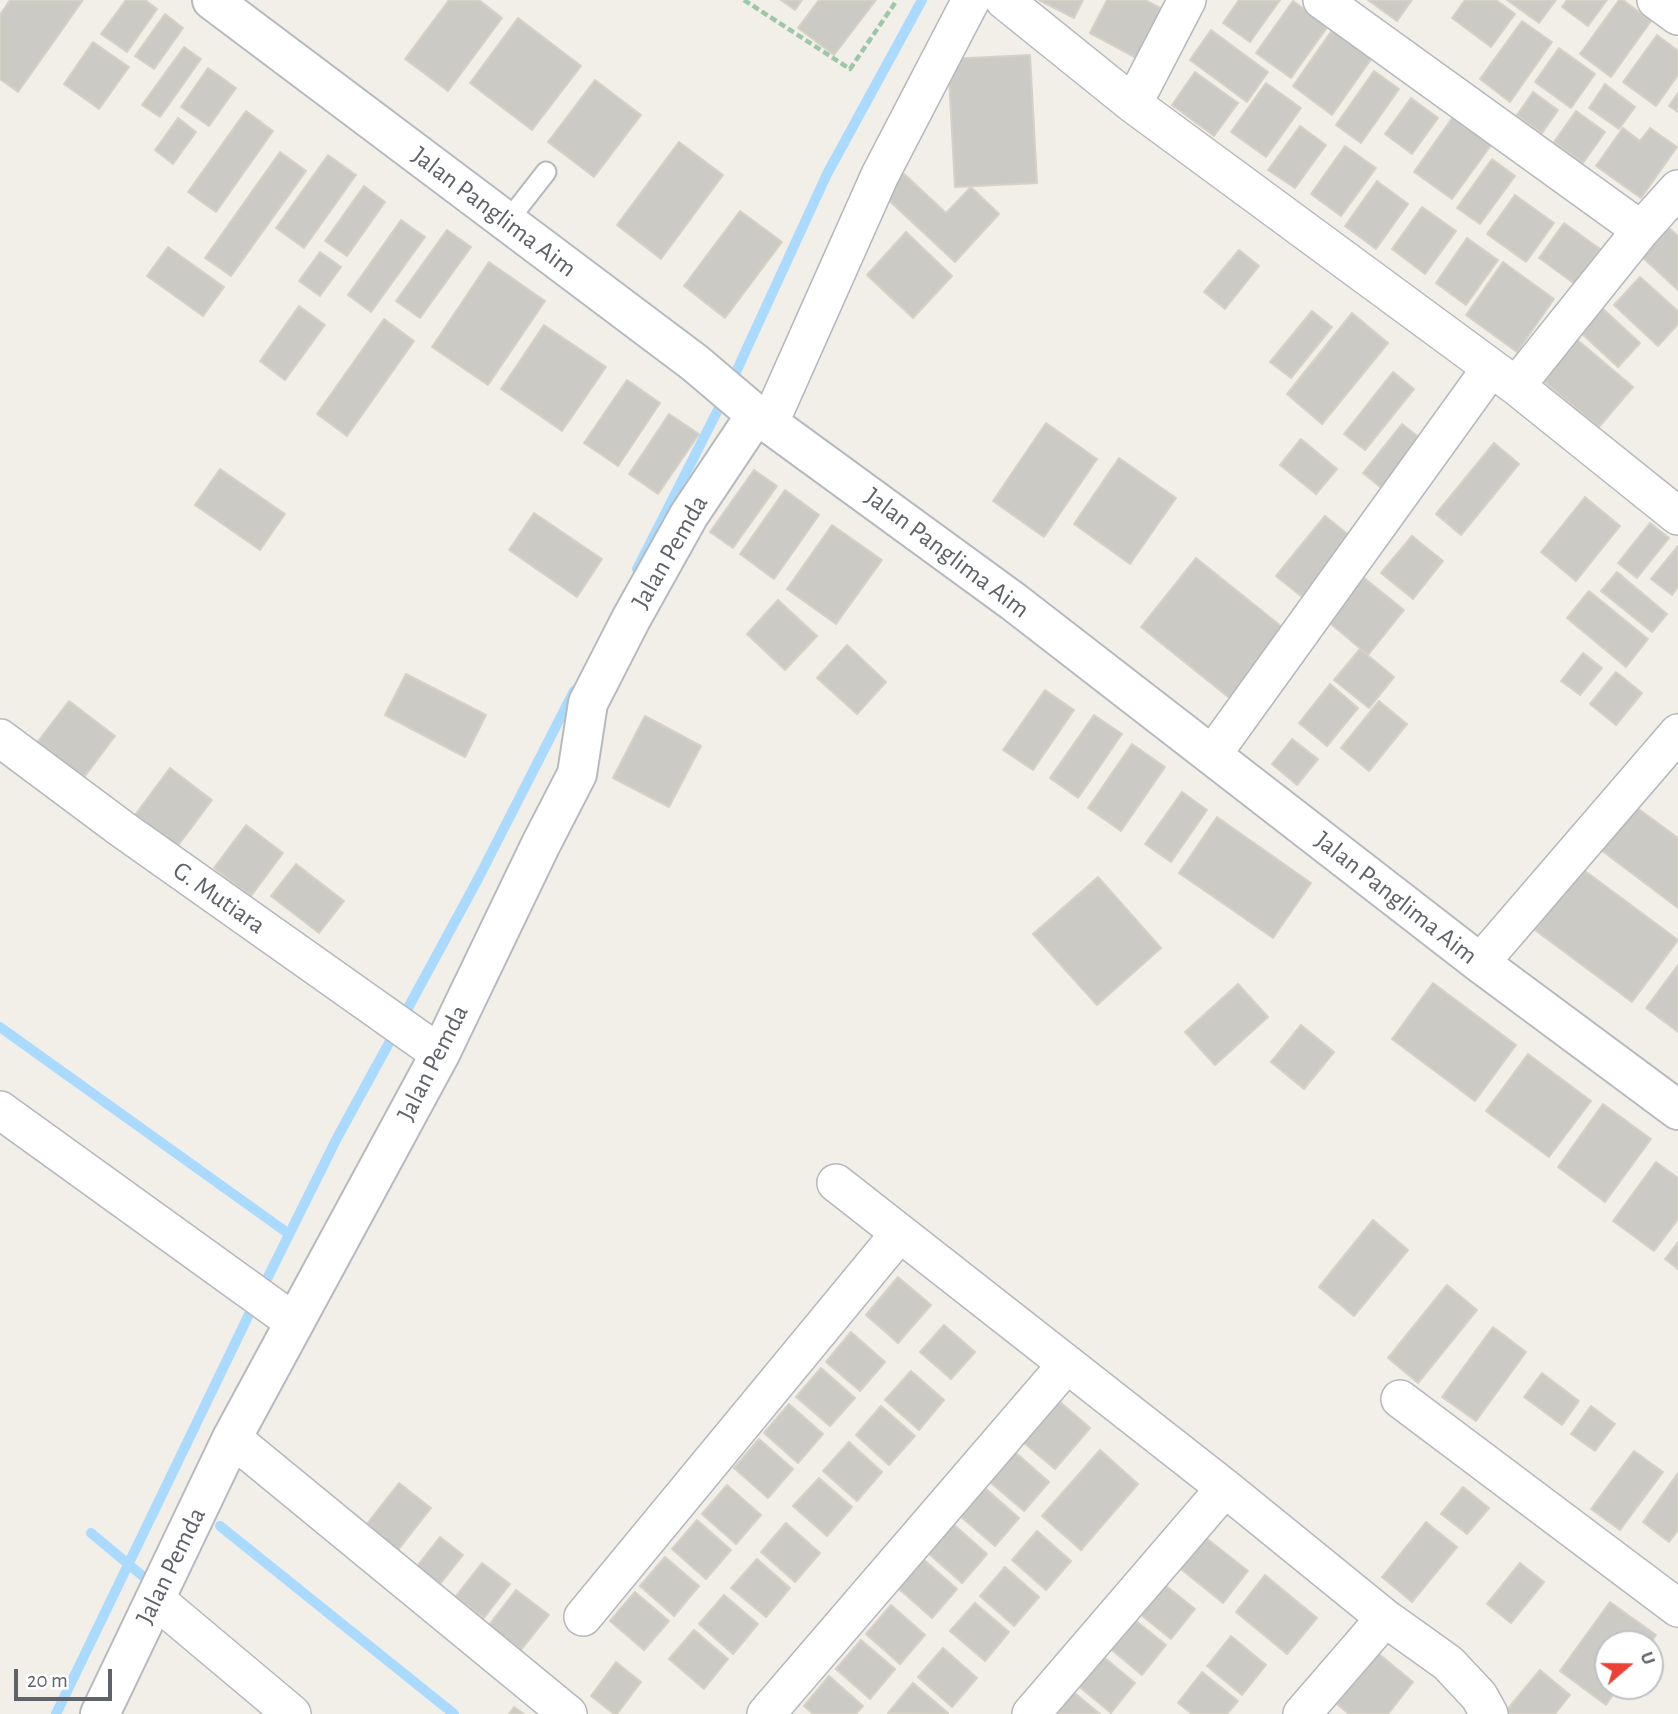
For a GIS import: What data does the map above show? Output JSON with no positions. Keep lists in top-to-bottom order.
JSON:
{
  "streets": {
    "street": ["Jalan Panglima Aim", "Jalan Pemda", "G. Mutiara"]
  },
  "crossings": [
    ["Jalan Panglima Aim", "Jalan Pemda"],
    ["Jalan Pemda", "G. Mutiara"]
  ],
  "scale_bar": "20 m",
  "north": "right"
}
